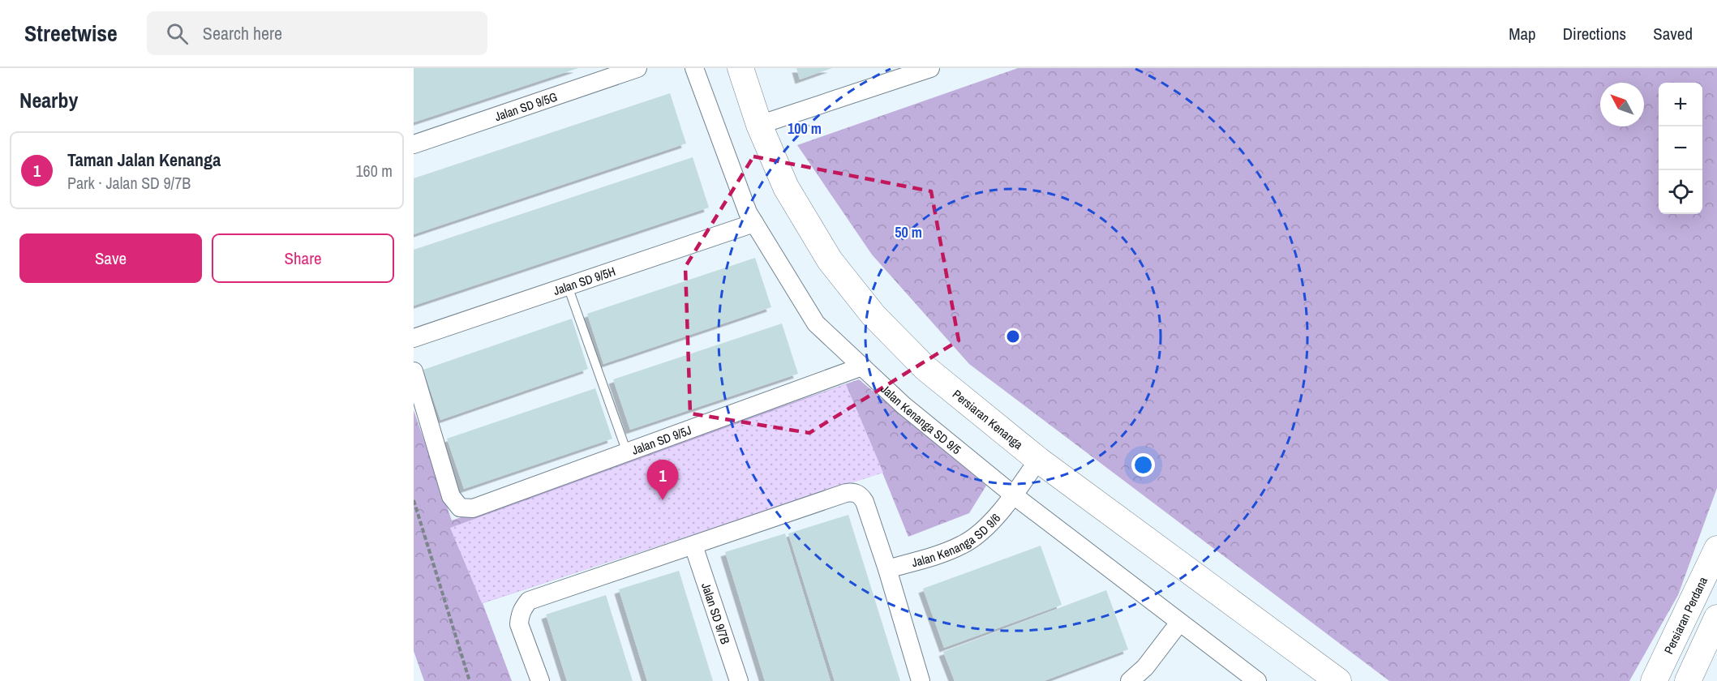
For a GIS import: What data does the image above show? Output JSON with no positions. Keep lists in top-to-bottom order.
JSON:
{
  "streets": {
    "street": [
      "Jalan SD 9/5G",
      "Jalan SD 9/5H",
      "Jalan Kenanga SD 9/5",
      "Persiaran Kenanga",
      "Jalan SD 9/5J",
      "Jalan Kenanga SD 9/6",
      "Jalan SD 9/7B",
      "Persiaran Perdana"
    ]
  },
  "crossings": [
    ["Jalan SD 9/5H", "Jalan Kenanga SD 9/5"],
    ["Jalan Kenanga SD 9/5", "Jalan SD 9/5J"],
    ["Jalan Kenanga SD 9/5", "Jalan Kenanga SD 9/6"],
    ["Persiaran Kenanga", "Jalan Kenanga SD 9/6"]
  ],
  "north": "top left",
  "page": {
    "header": "Streetwise",
    "search": "Search here",
    "nav": ["Map", "Directions", "Saved"],
    "heading": "Nearby",
    "map_buttons": ["+", "−"],
    "list": [
      {
        "mark": "1",
        "name": "Taman Jalan Kenanga",
        "note": "Park · Jalan SD 9/7B",
        "value": "160 m"
      }
    ],
    "buttons": ["Save", "Share"],
    "pins": "1"
  },
  "rings": ["100 m", "50 m"]
}
